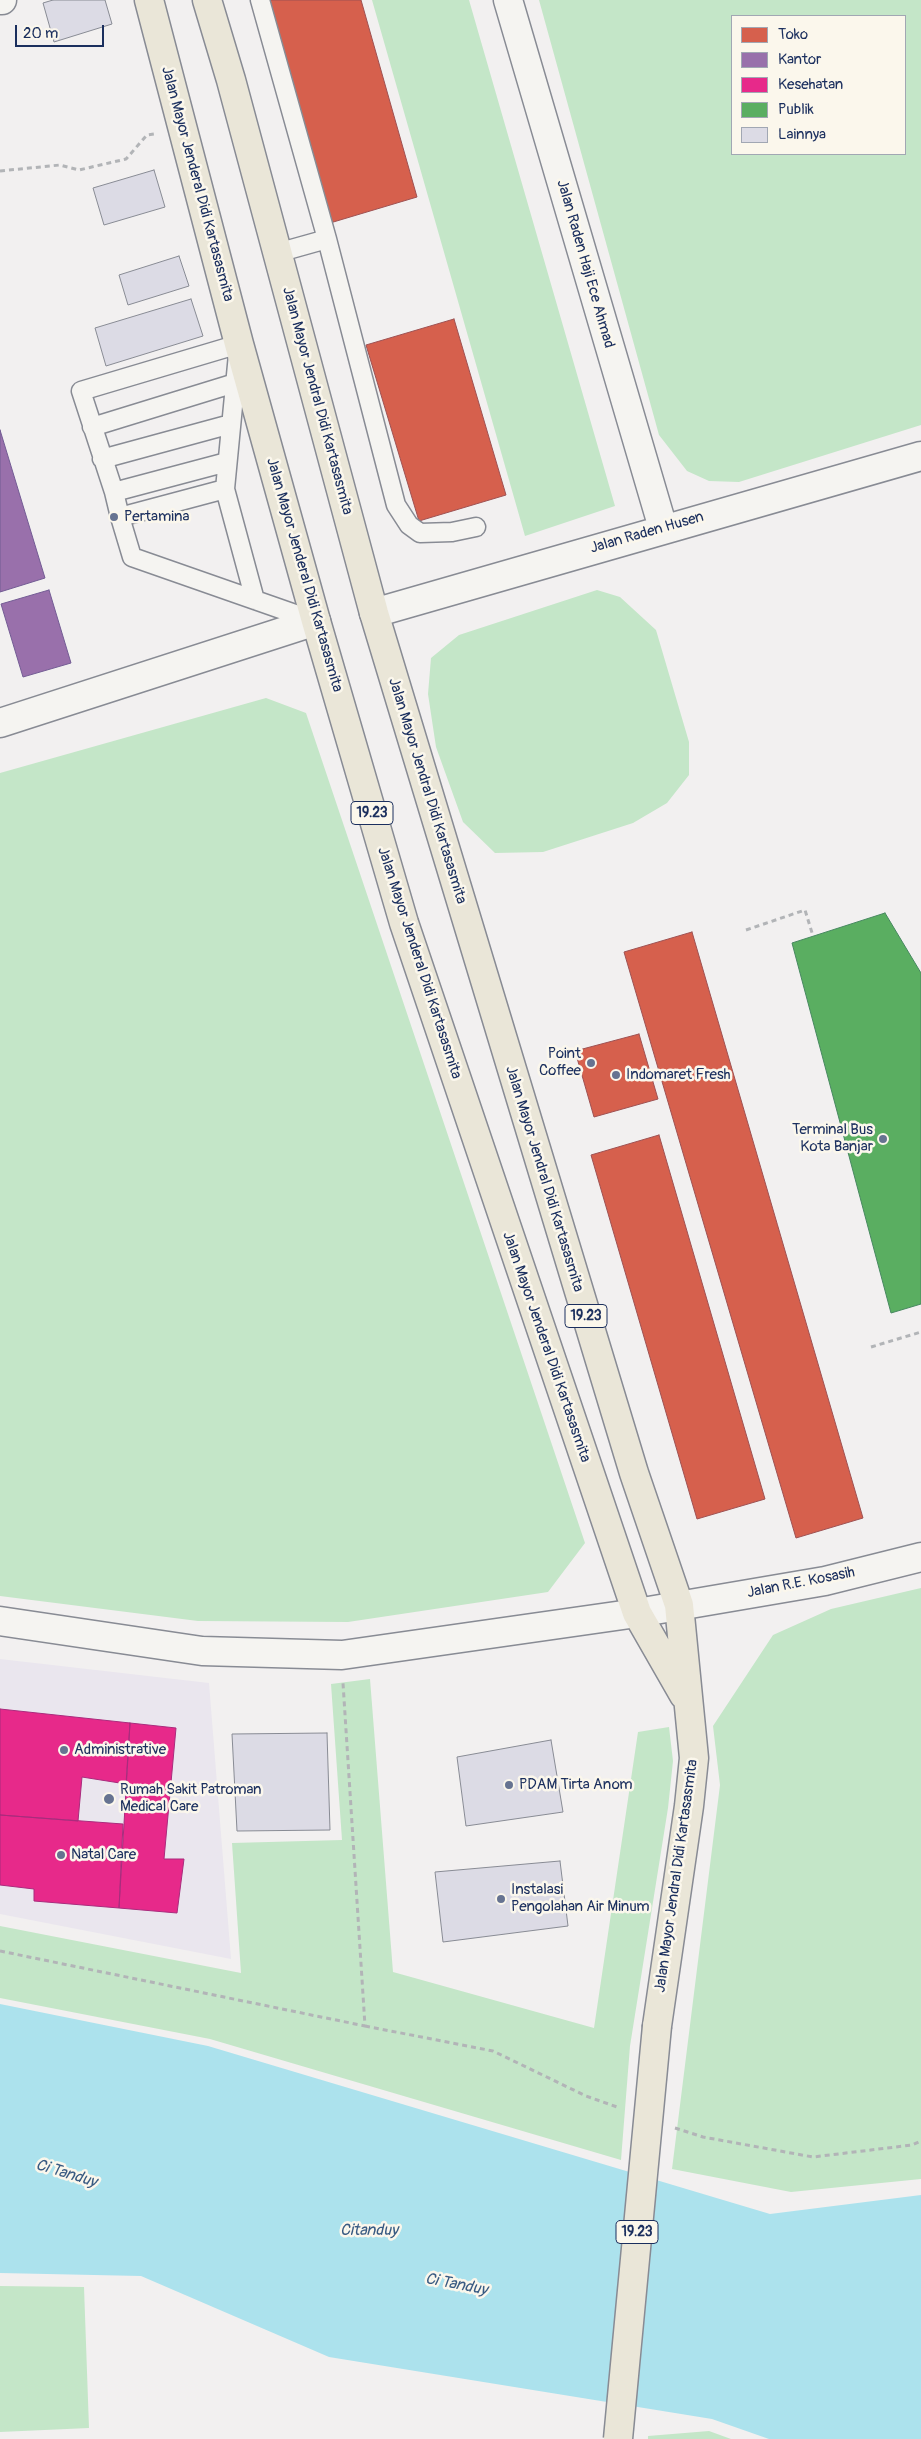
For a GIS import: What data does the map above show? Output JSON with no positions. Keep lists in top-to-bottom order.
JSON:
{
  "streets": {
    "main road": ["Jalan Mayor Jenderal Didi Kartasasmita", "Jalan Mayor Jendral Didi Kartasasmita", "19.23"],
    "street": ["Jalan Raden Haji Ece Ahmad", "Jalan Raden Husen", "Jalan R.E. Kosasih"]
  },
  "crossings": [
    ["Jalan Mayor Jenderal Didi Kartasasmita", "Jalan Mayor Jendral Didi Kartasasmita"],
    ["Jalan Mayor Jenderal Didi Kartasasmita", "Jalan R.E. Kosasih"],
    ["Jalan Raden Haji Ece Ahmad", "Jalan Raden Husen"],
    ["Jalan Mayor Jendral Didi Kartasasmita", "Jalan Raden Husen"],
    ["Jalan Mayor Jendral Didi Kartasasmita", "Jalan R.E. Kosasih"]
  ],
  "water": ["Ci Tanduy", "Citanduy"],
  "places": [
    "Pertamina",
    "Point Coffee",
    "Indomaret Fresh",
    "Terminal Bus Kota Banjar",
    "Administrative",
    "PDAM Tirta Anom",
    "Rumah Sakit Patroman Medical Care",
    "Natal Care",
    "Instalasi Pengolahan Air Minum"
  ],
  "legend": [
    "Toko",
    "Kantor",
    "Kesehatan",
    "Publik",
    "Lainnya"
  ],
  "scale_bar": "20 m"
}
